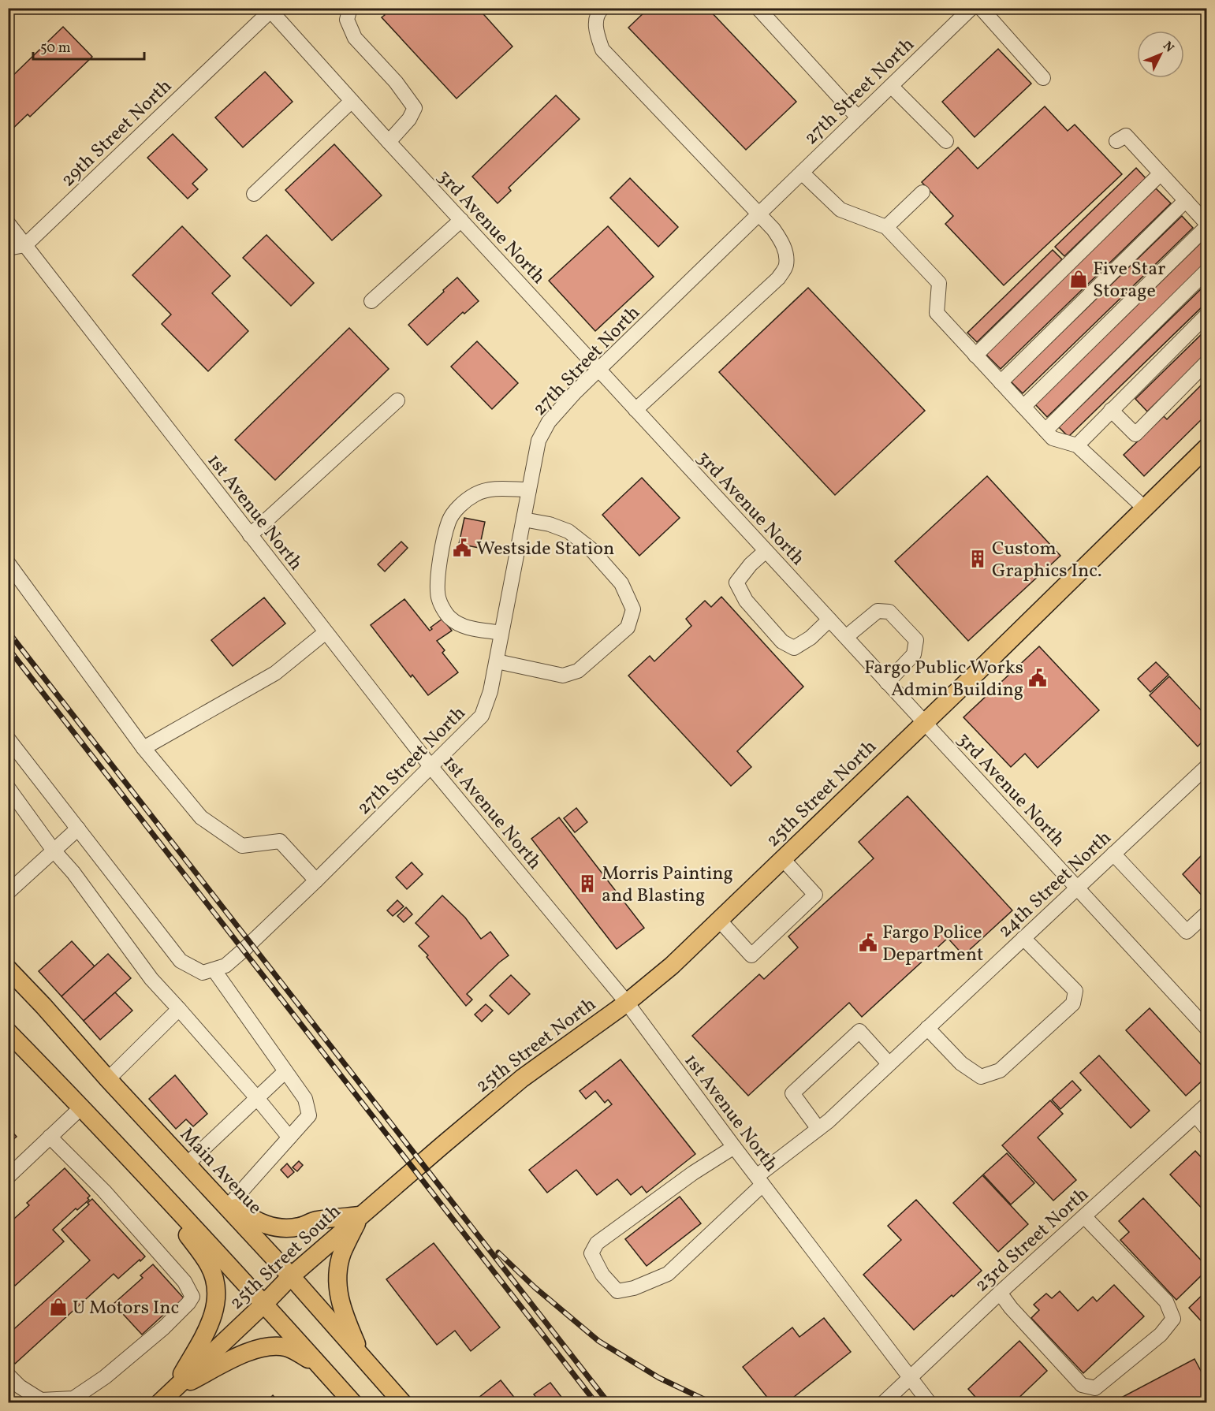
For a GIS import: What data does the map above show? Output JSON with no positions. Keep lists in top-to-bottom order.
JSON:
{
  "streets": {
    "main road": ["25th Street North", "Main Avenue", "25th Street South"],
    "street": [
      "27th Street North",
      "29th Street North",
      "3rd Avenue North",
      "1st Avenue North",
      "24th Street North",
      "23rd Street North"
    ]
  },
  "crossings": [
    ["27th Street North", "3rd Avenue North"],
    ["27th Street North", "1st Avenue North"],
    ["29th Street North", "3rd Avenue North"],
    ["29th Street North", "1st Avenue North"],
    ["3rd Avenue North", "25th Street North"],
    ["3rd Avenue North", "24th Street North"],
    ["1st Avenue North", "25th Street North"],
    ["1st Avenue North", "24th Street North"],
    ["1st Avenue North", "23rd Street North"],
    ["25th Street North", "25th Street South"],
    ["Main Avenue", "25th Street South"]
  ],
  "places": {
    "shop": ["Five Star Storage", "U Motors Inc"],
    "public building": ["Westside Station", "Fargo Public Works Admin Building", "Fargo Police Department"],
    "building": ["Custom Graphics Inc.", "Morris Painting and Blasting"]
  },
  "scale_bar": "50 m",
  "north": "top right"
}
